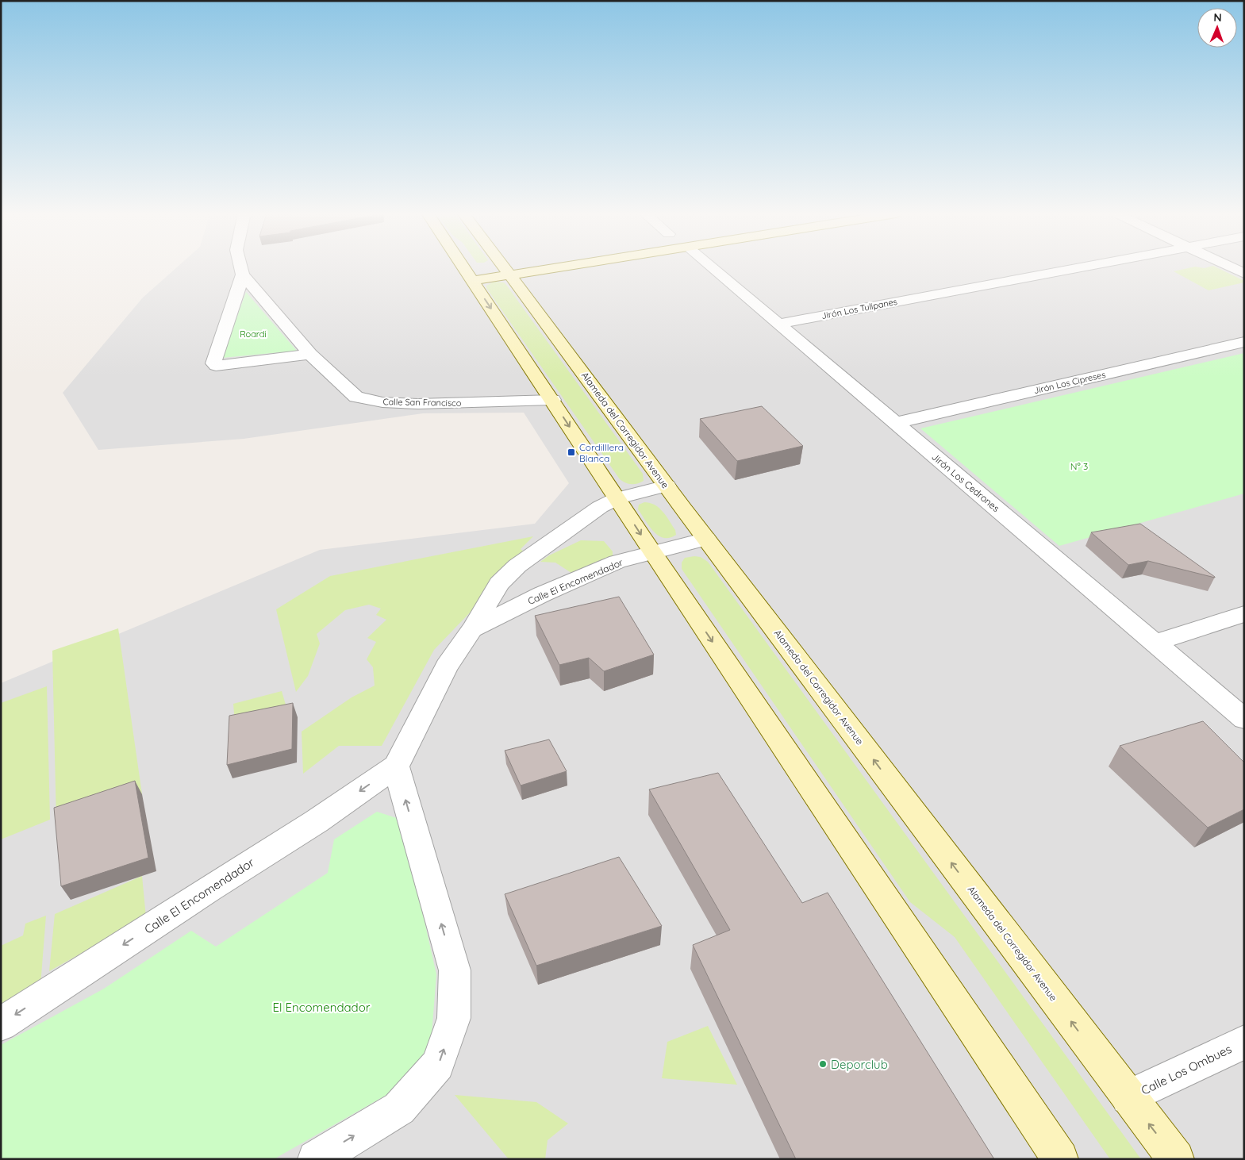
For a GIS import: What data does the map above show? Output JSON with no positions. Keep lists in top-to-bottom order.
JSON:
{
  "streets": {
    "main road": ["Alameda del Corregidor Avenue"],
    "street": [
      "Jirón Los Tulipanes",
      "Jirón Los Cipreses",
      "Calle San Francisco",
      "Jirón Los Cedrones",
      "Calle El Encomendador",
      "Calle Los Ombues"
    ]
  },
  "crossings": [
    ["Jirón Los Tulipanes", "Jirón Los Cedrones"],
    ["Jirón Los Cipreses", "Jirón Los Cedrones"],
    ["Calle San Francisco", "Alameda del Corregidor Avenue"],
    ["Alameda del Corregidor Avenue", "Calle El Encomendador"],
    ["Alameda del Corregidor Avenue", "Calle Los Ombues"]
  ],
  "one_way": ["Calle El Encomendador"],
  "parks": ["Roardi", "Nº 3", "El Encomendador"],
  "places": {
    "transit": ["Cordilllera Blanca"],
    "other": ["Deporclub"]
  },
  "north": "top"
}
